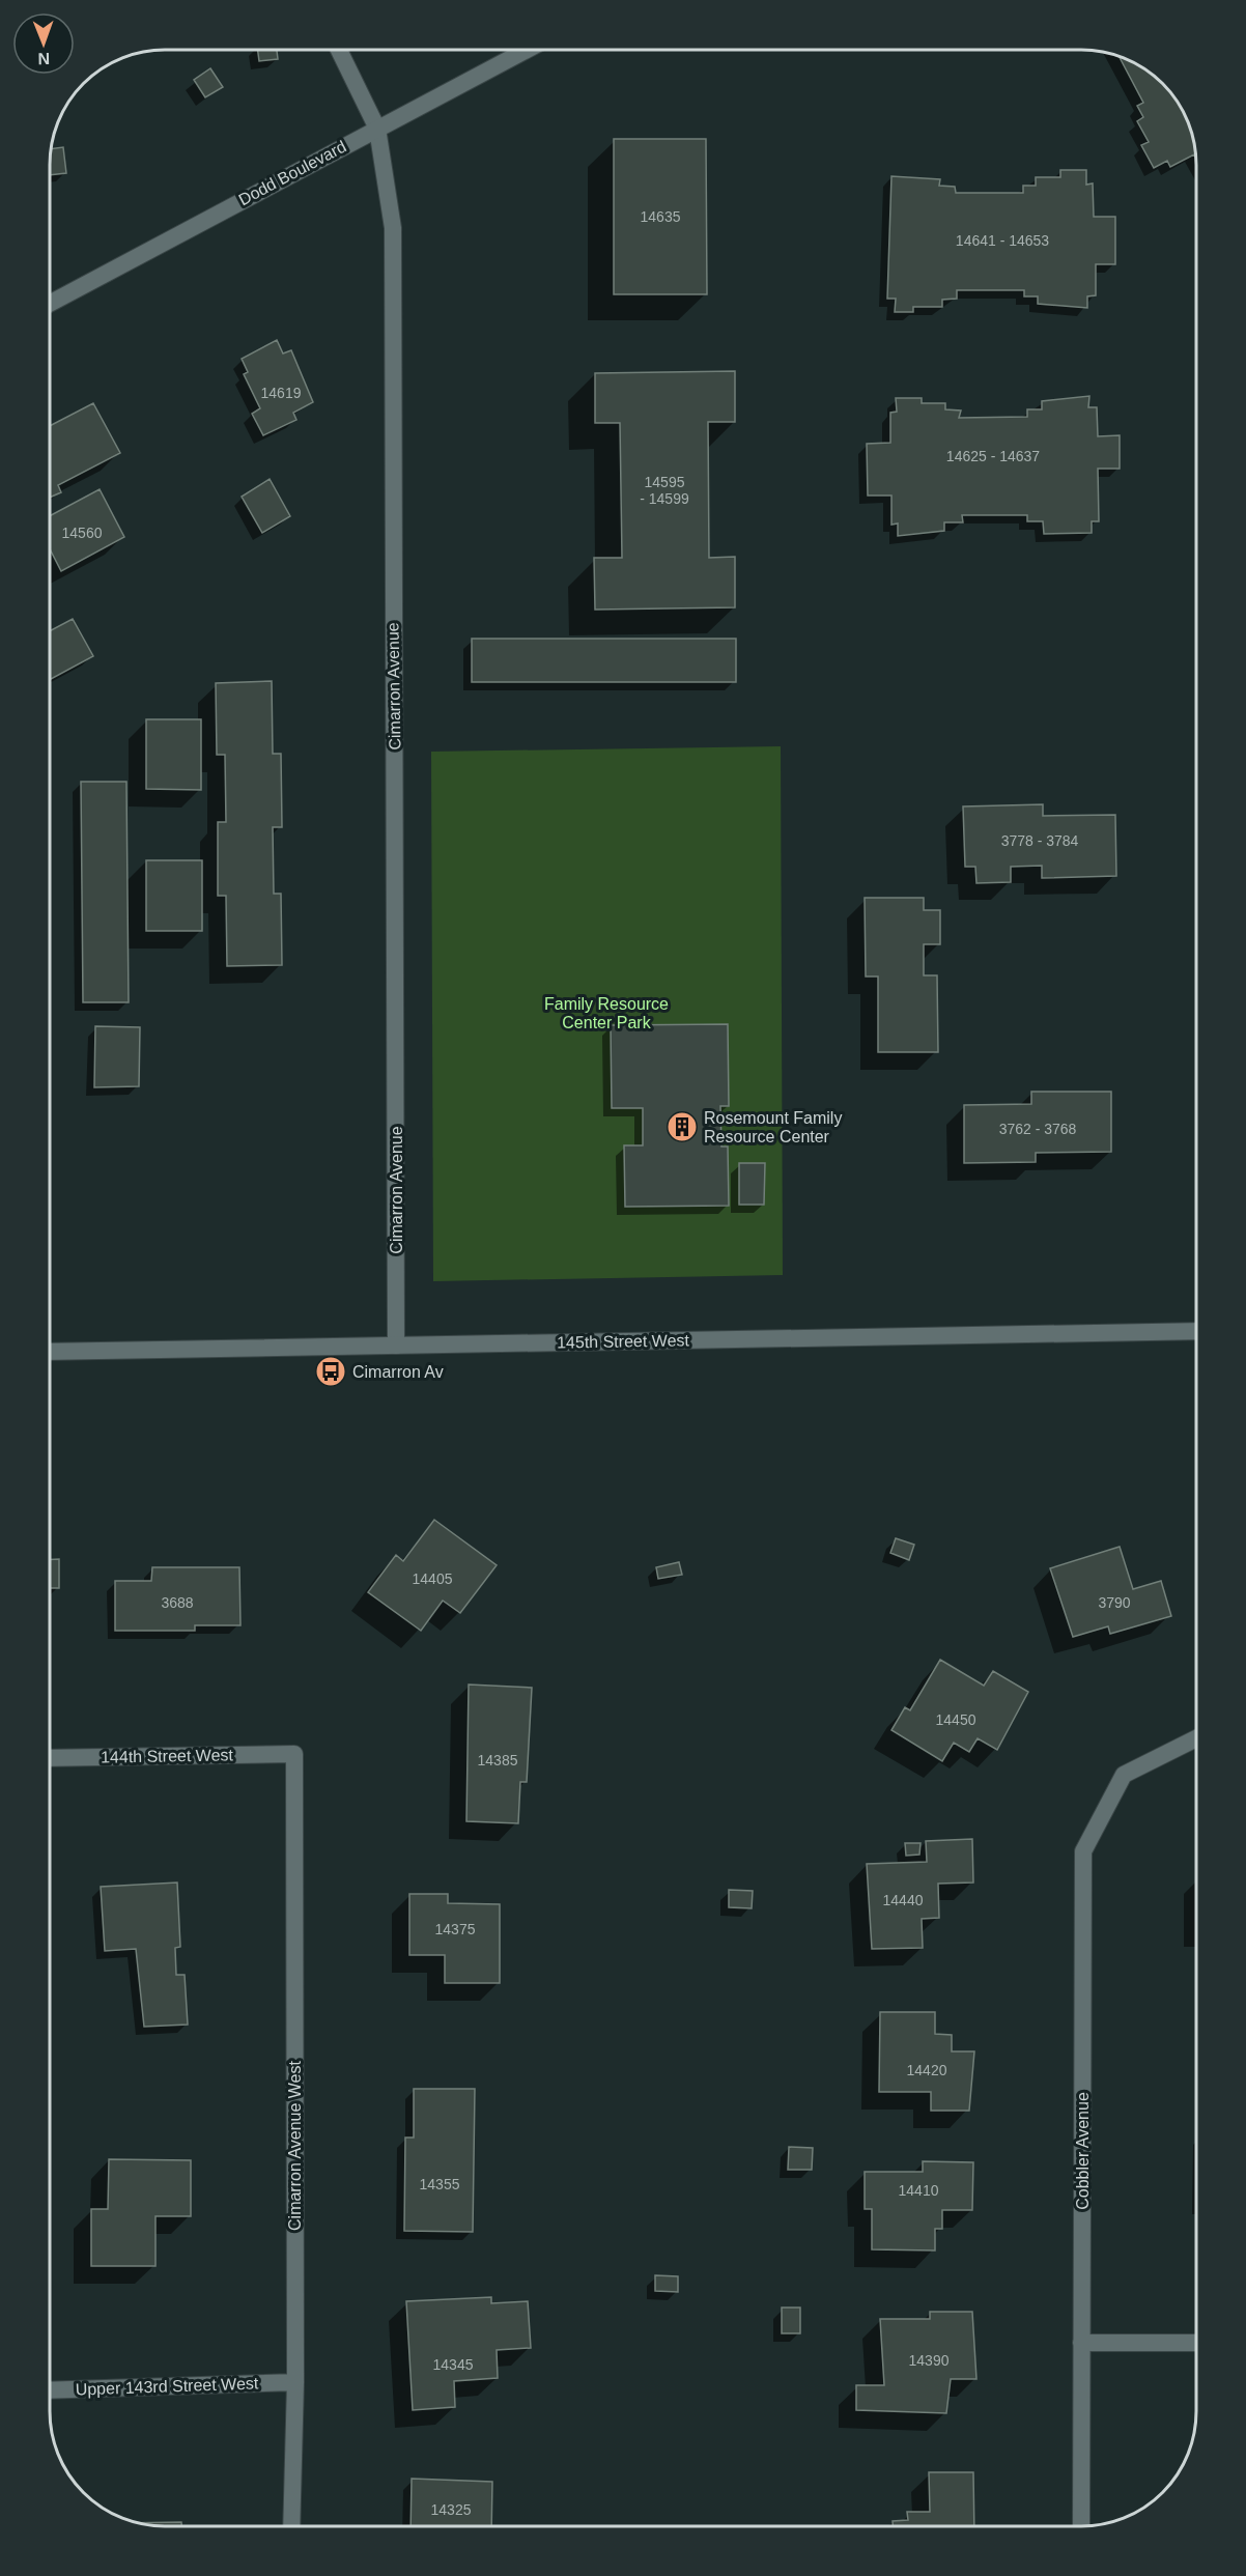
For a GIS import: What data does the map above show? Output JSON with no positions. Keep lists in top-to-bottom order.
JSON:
{
  "streets": {
    "street": [
      "Dodd Boulevard",
      "Cimarron Avenue",
      "145th Street West",
      "144th Street West",
      "Cimarron Avenue West",
      "Cobbler Avenue",
      "Upper 143rd Street West"
    ]
  },
  "crossings": [
    ["Dodd Boulevard", "Cimarron Avenue"],
    ["Cimarron Avenue", "145th Street West"],
    ["144th Street West", "Cimarron Avenue West"],
    ["Cimarron Avenue West", "Upper 143rd Street West"]
  ],
  "parks": ["Family Resource Center Park"],
  "places": {
    "building": ["Rosemount Family Resource Center"],
    "bus stop": ["Cimarron Av"]
  },
  "house_numbers": [
    "14635",
    "14641 - 14653",
    "14619",
    "14625 - 14637",
    "14595 - 14599",
    "14560",
    "3778 - 3784",
    "3762 - 3768",
    "14405",
    "3688",
    "3790",
    "14450",
    "14385",
    "14440",
    "14375",
    "14420",
    "14355",
    "14410",
    "14390",
    "14345",
    "14325"
  ],
  "north": "bottom"
}
